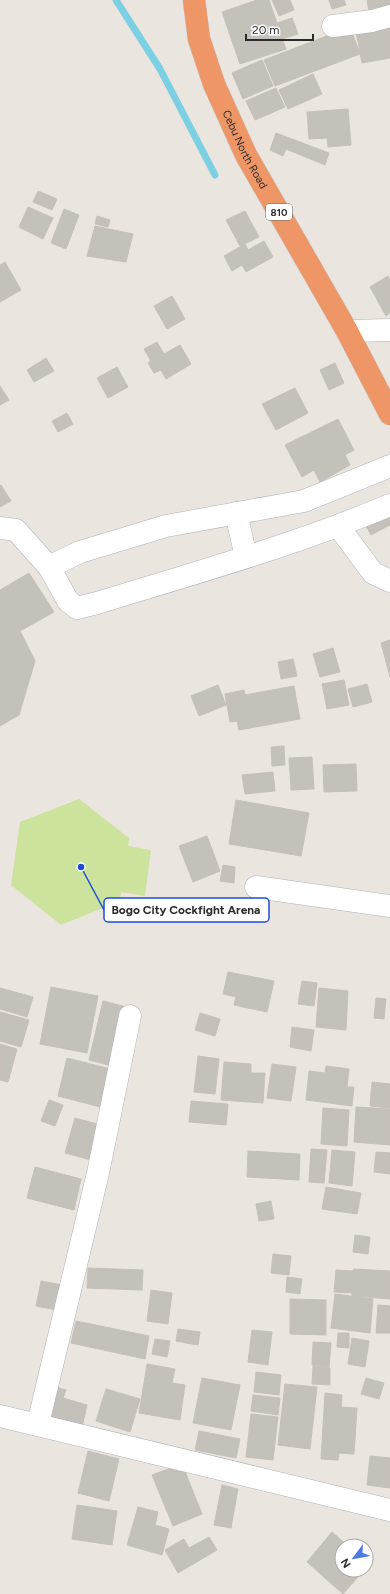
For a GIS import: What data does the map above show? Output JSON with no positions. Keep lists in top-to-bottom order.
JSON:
{
  "streets": {
    "highway": ["Cebu North Road", "810"]
  },
  "places": ["Bogo City Cockfight Arena"],
  "scale_bar": "20 m",
  "north": "bottom left"
}
